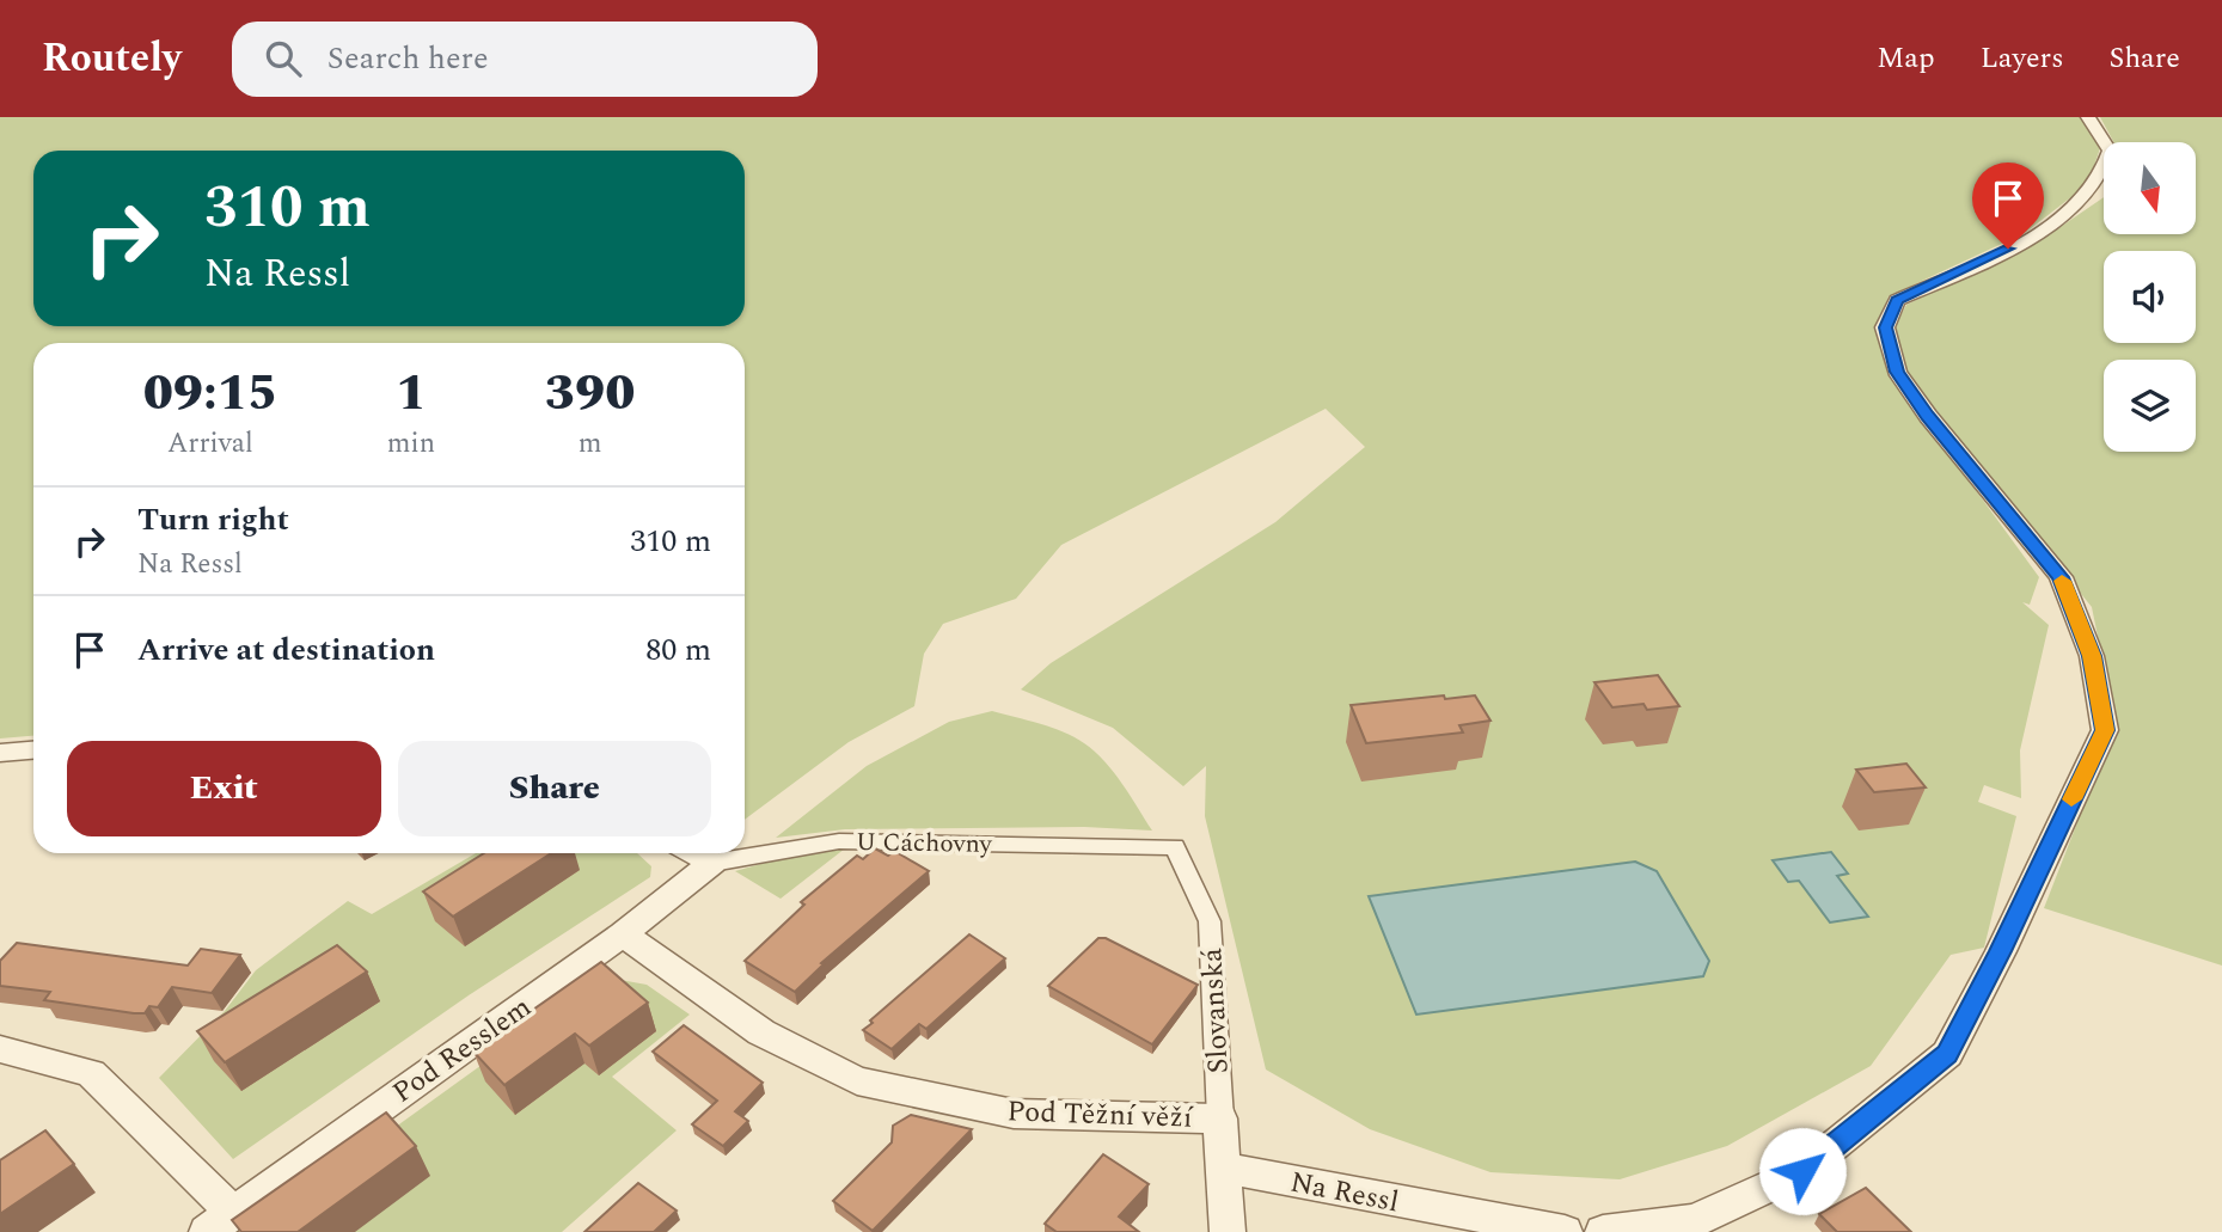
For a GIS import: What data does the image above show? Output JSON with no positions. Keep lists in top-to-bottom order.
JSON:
{
  "streets": {
    "street": [
      "U Cáchovny",
      "Slovanská",
      "Pod Resslem",
      "Pod Těžní věží",
      "Na Ressl"
    ]
  },
  "crossings": [
    ["U Cáchovny", "Slovanská"],
    ["U Cáchovny", "Pod Resslem"],
    ["Slovanská", "Pod Těžní věží"],
    ["Slovanská", "Na Ressl"],
    ["Pod Resslem", "Pod Těžní věží"]
  ],
  "north": "bottom",
  "page": {
    "header": "Routely",
    "search": "Search here",
    "nav": ["Map", "Layers", "Share"],
    "turn": ["310 m", "Na Ressl"],
    "eta": [
      "09:15",
      "Arrival",
      "1",
      "min",
      "390",
      "m"
    ],
    "list": [
      {
        "name": "Turn right",
        "note": "Na Ressl",
        "value": "310 m"
      },
      {
        "name": "Arrive at destination",
        "value": "80 m"
      }
    ],
    "buttons": ["Exit", "Share"]
  }
}
